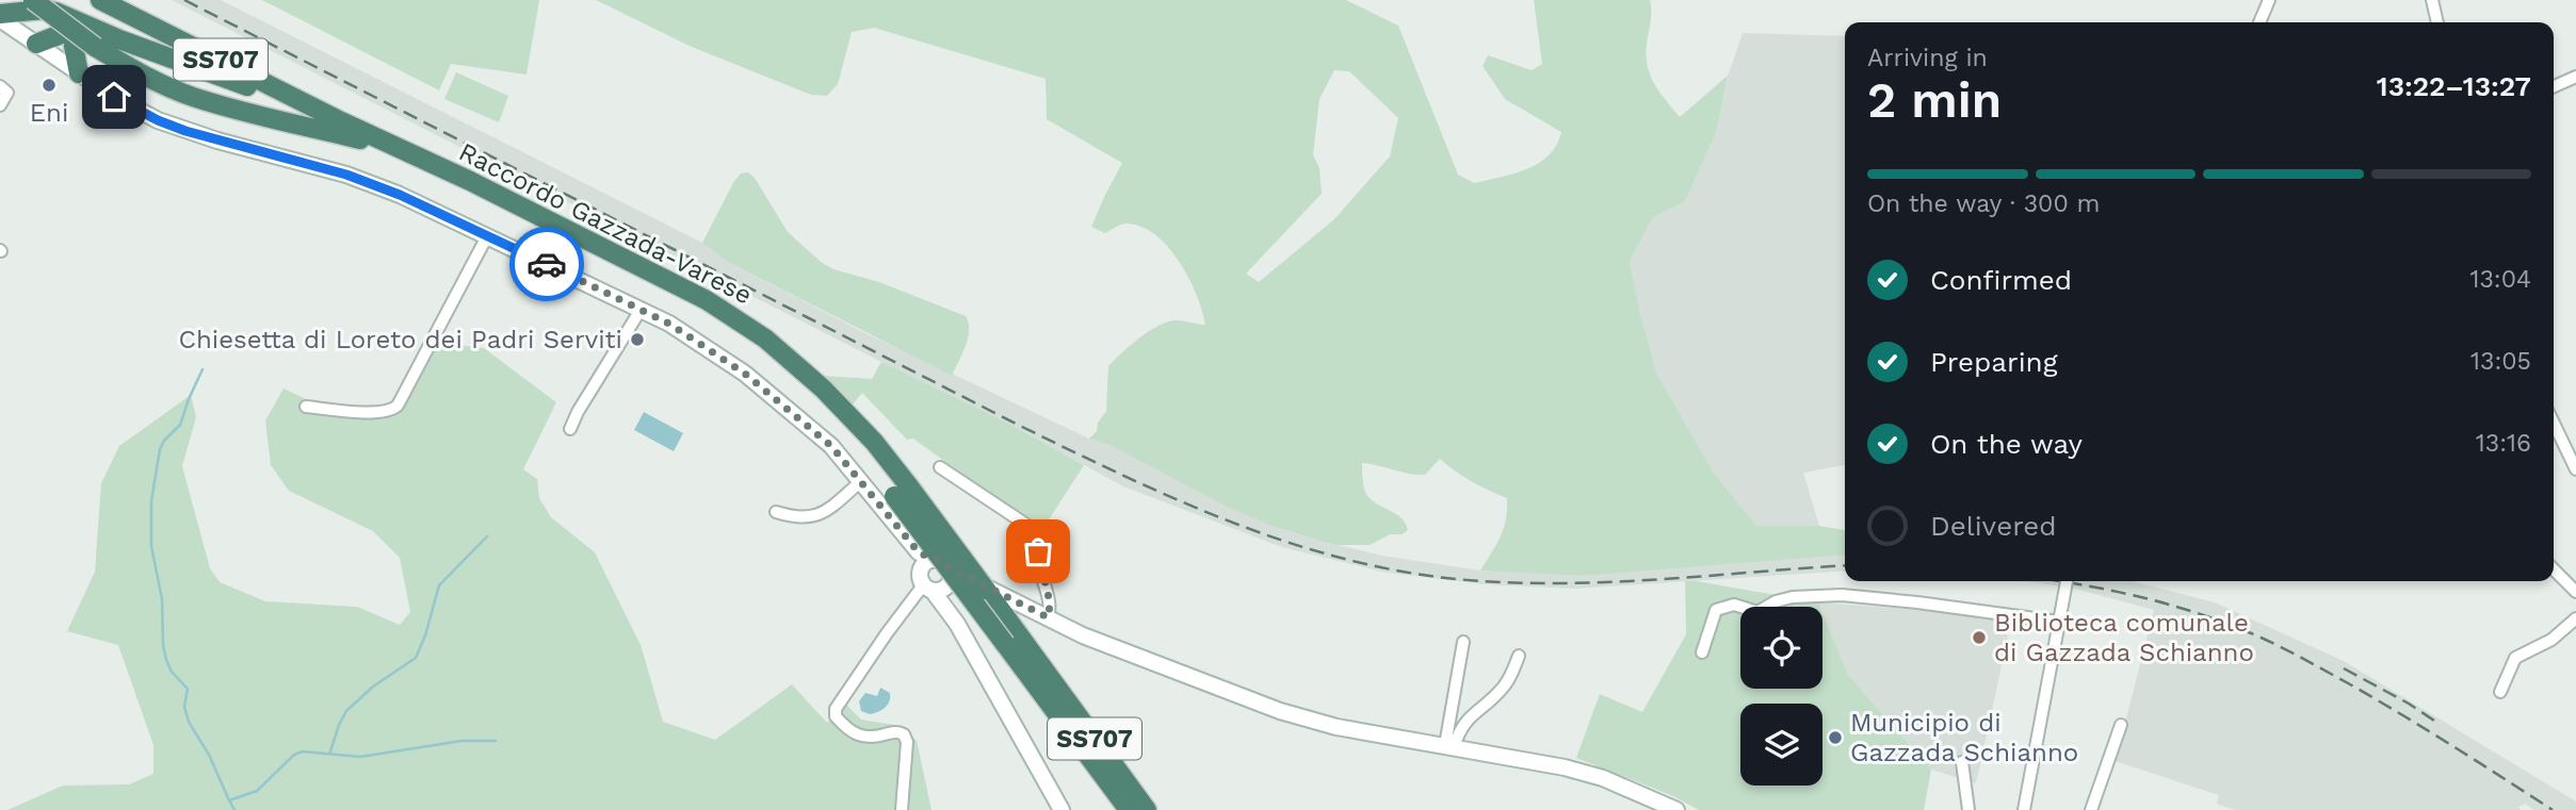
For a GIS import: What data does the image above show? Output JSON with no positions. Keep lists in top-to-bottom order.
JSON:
{
  "streets": {
    "highway": ["SS707", "Raccordo Gazzada-Varese"]
  },
  "places": [
    "Eni",
    "Chiesetta di Loreto dei Padri Serviti",
    "Biblioteca comunale di Gazzada Schianno",
    "Municipio di Gazzada Schianno"
  ],
  "page": {
    "heading": ["2 min", "Arriving in", "13:22–13:27"],
    "bar": "On the way · 300 m",
    "list": [
      ["Confirmed", "13:04"],
      ["Preparing", "13:05"],
      ["On the way", "13:16"],
      "Delivered"
    ]
  }
}
